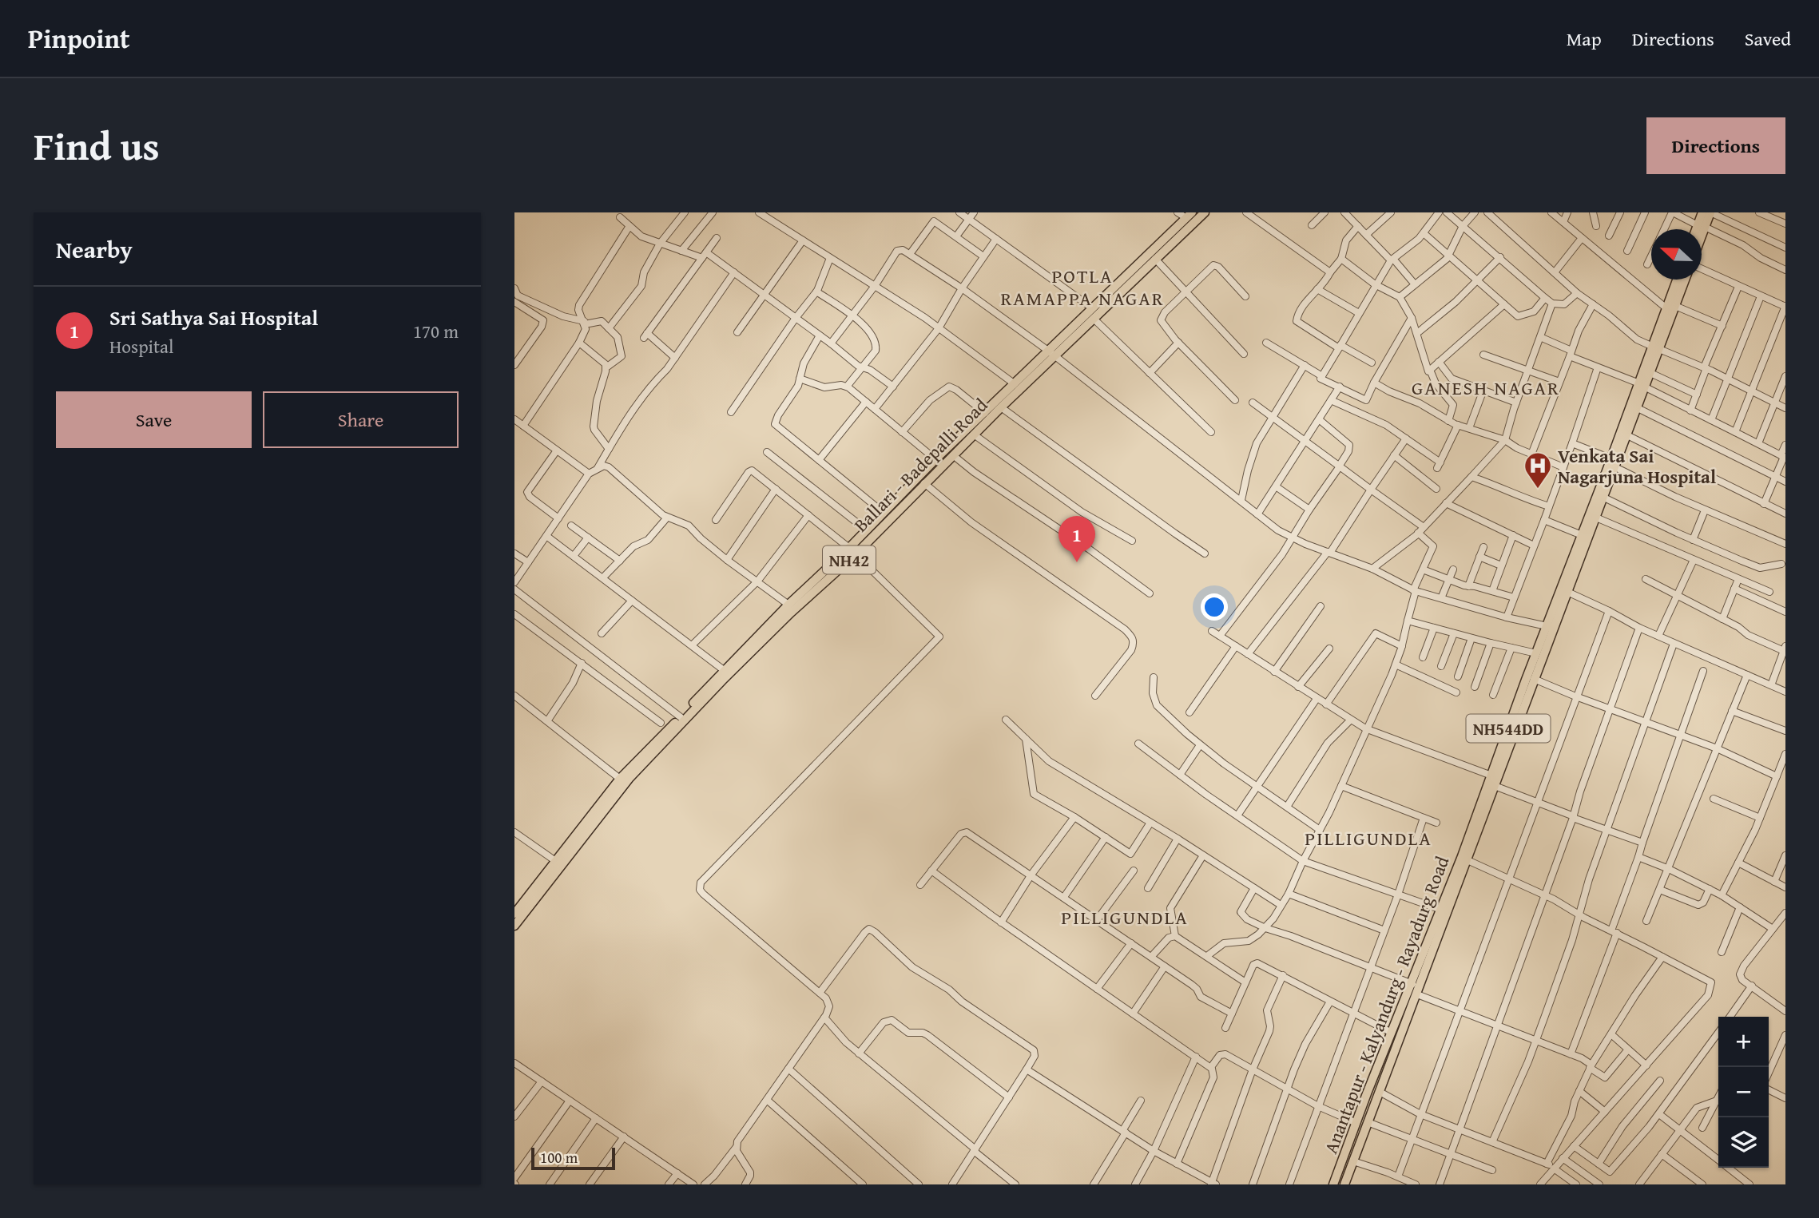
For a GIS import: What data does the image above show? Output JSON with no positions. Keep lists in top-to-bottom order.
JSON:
{
  "streets": {
    "highway": [
      "Ballari - Badepalli Road",
      "NH42",
      "NH544DD",
      "Anantapur - Kalyandurg - Rayadurg Road"
    ]
  },
  "districts": [
    "POTLA RAMAPPA NAGAR",
    "GANESH NAGAR",
    "PILLIGUNDLA",
    "PILLIGUNDLA"
  ],
  "places": {
    "hospital": ["Venkata Sai Nagarjuna Hospital"]
  },
  "scale_bar": "100 m",
  "north": "left",
  "page": {
    "header": "Pinpoint",
    "nav": ["Map", "Directions", "Saved"],
    "title": "Find us",
    "buttons": [
      "Directions",
      ["Save", "Share"]
    ],
    "heading": "Nearby",
    "list": [
      {
        "mark": "1",
        "name": "Sri Sathya Sai Hospital",
        "note": "Hospital",
        "value": "170 m"
      }
    ],
    "pins": "1",
    "map_buttons": ["+", "−"],
    "scale": "100 m"
  }
}
